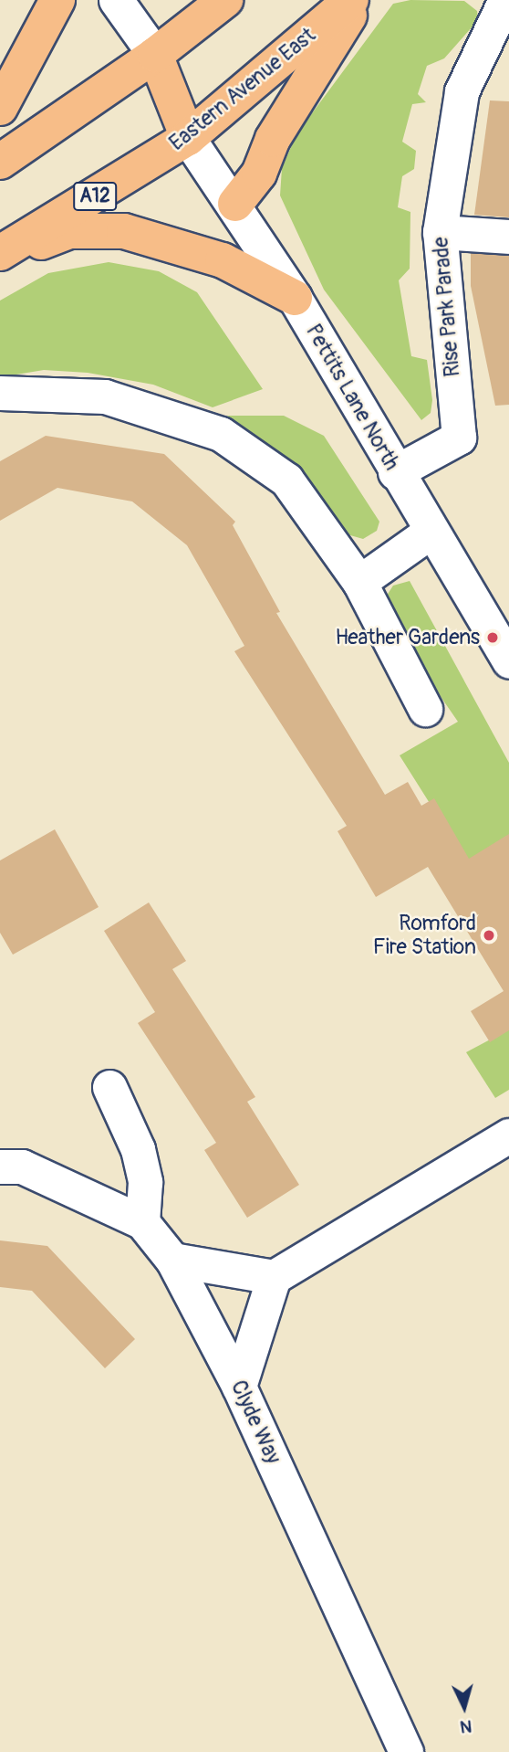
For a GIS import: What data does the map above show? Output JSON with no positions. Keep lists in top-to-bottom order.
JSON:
{
  "streets": {
    "highway": ["Eastern Avenue East", "A12"],
    "street": ["Rise Park Parade", "Pettits Lane North", "Clyde Way"]
  },
  "crossings": [
    ["Eastern Avenue East", "Pettits Lane North"],
    ["Rise Park Parade", "Pettits Lane North"]
  ],
  "places": ["Heather Gardens", "Romford Fire Station"],
  "north": "bottom"
}
